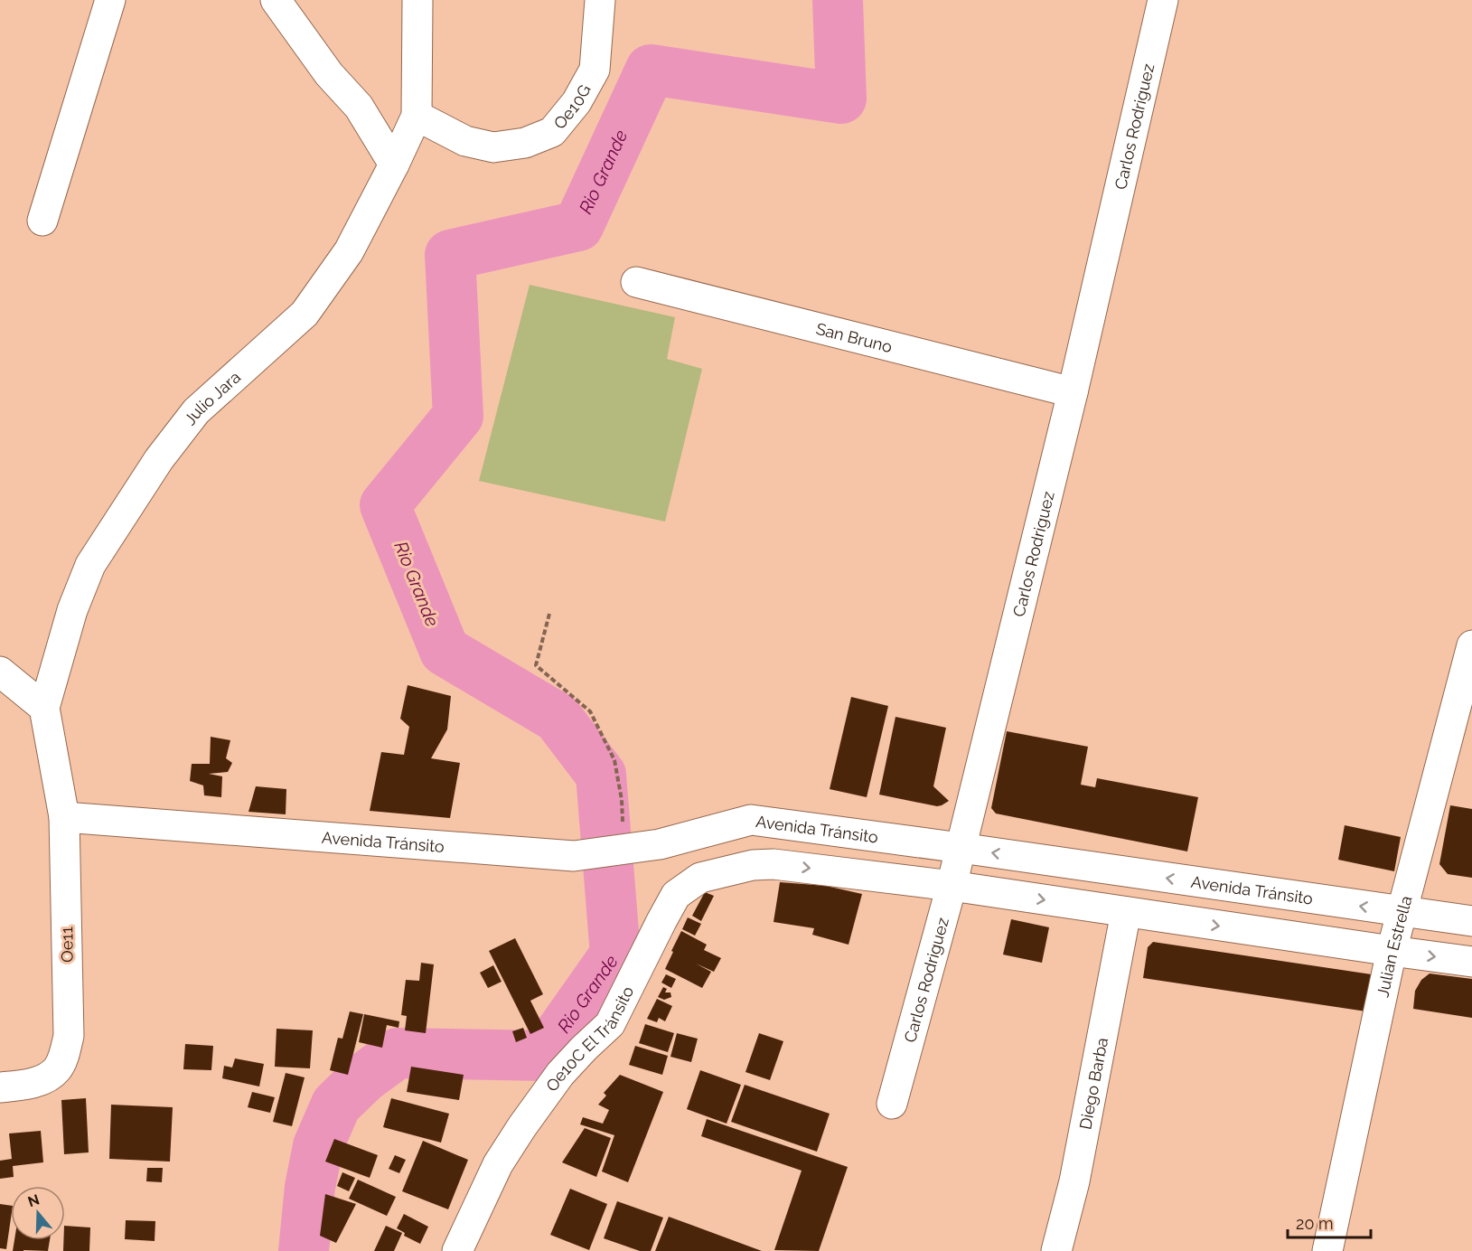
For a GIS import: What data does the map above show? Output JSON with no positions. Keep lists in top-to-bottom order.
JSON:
{
  "streets": {
    "street": [
      "Oe10G",
      "Carlos Rodriguez",
      "San Bruno",
      "Julio Jara",
      "Avenida Tránsito",
      "Oe11",
      "Julian Estrella",
      "Oe10C El Tránsito",
      "Diego Barba"
    ]
  },
  "crossings": [
    ["Oe10G", "Julio Jara"],
    ["Carlos Rodriguez", "San Bruno"],
    ["Carlos Rodriguez", "Avenida Tránsito"],
    ["Julio Jara", "Avenida Tránsito"],
    ["Julio Jara", "Oe11"],
    ["Avenida Tránsito", "Oe11"],
    ["Avenida Tránsito", "Julian Estrella"]
  ],
  "water": ["Rio Grande"],
  "scale_bar": "20 m",
  "north": "top"
}
